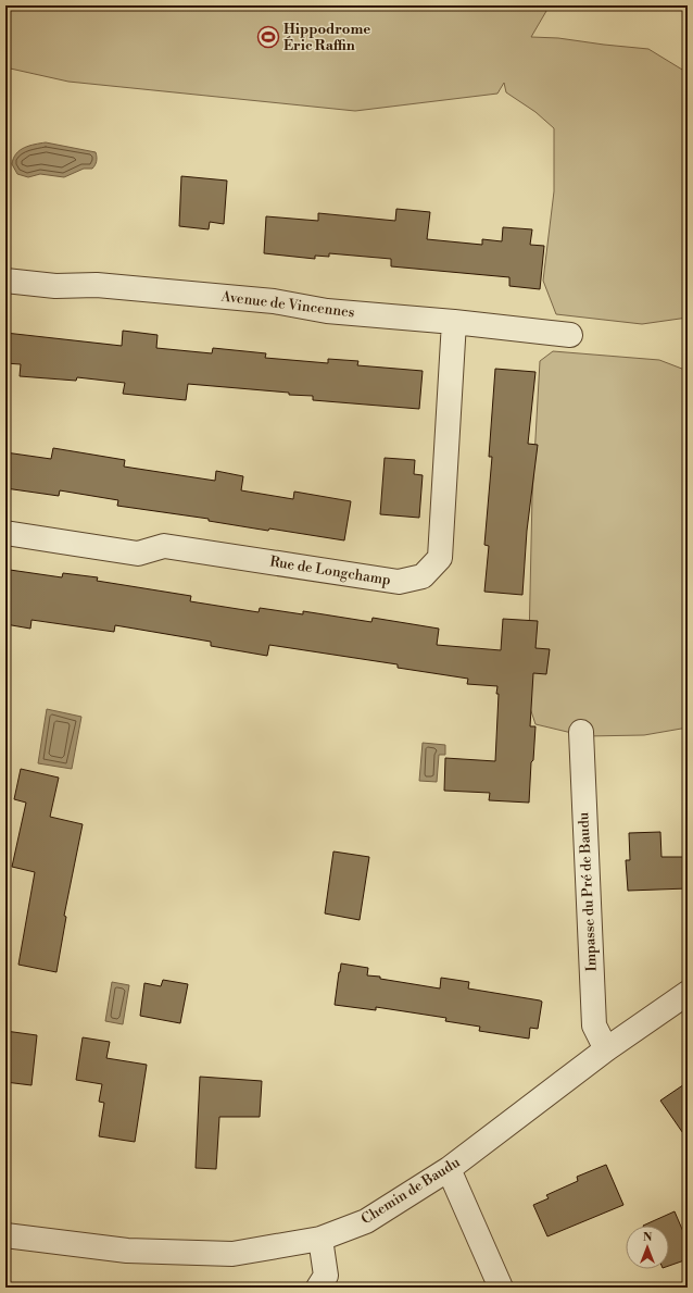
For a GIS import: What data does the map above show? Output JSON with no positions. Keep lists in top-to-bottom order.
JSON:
{
  "streets": {
    "street": [
      "Avenue de Vincennes",
      "Rue de Longchamp",
      "Impasse du Pré de Baudu",
      "Chemin de Baudu"
    ]
  },
  "crossings": [
    ["Avenue de Vincennes", "Rue de Longchamp"],
    ["Impasse du Pré de Baudu", "Chemin de Baudu"]
  ],
  "places": {
    "sports": ["Hippodrome Éric Raffin"]
  },
  "north": "top"
}
